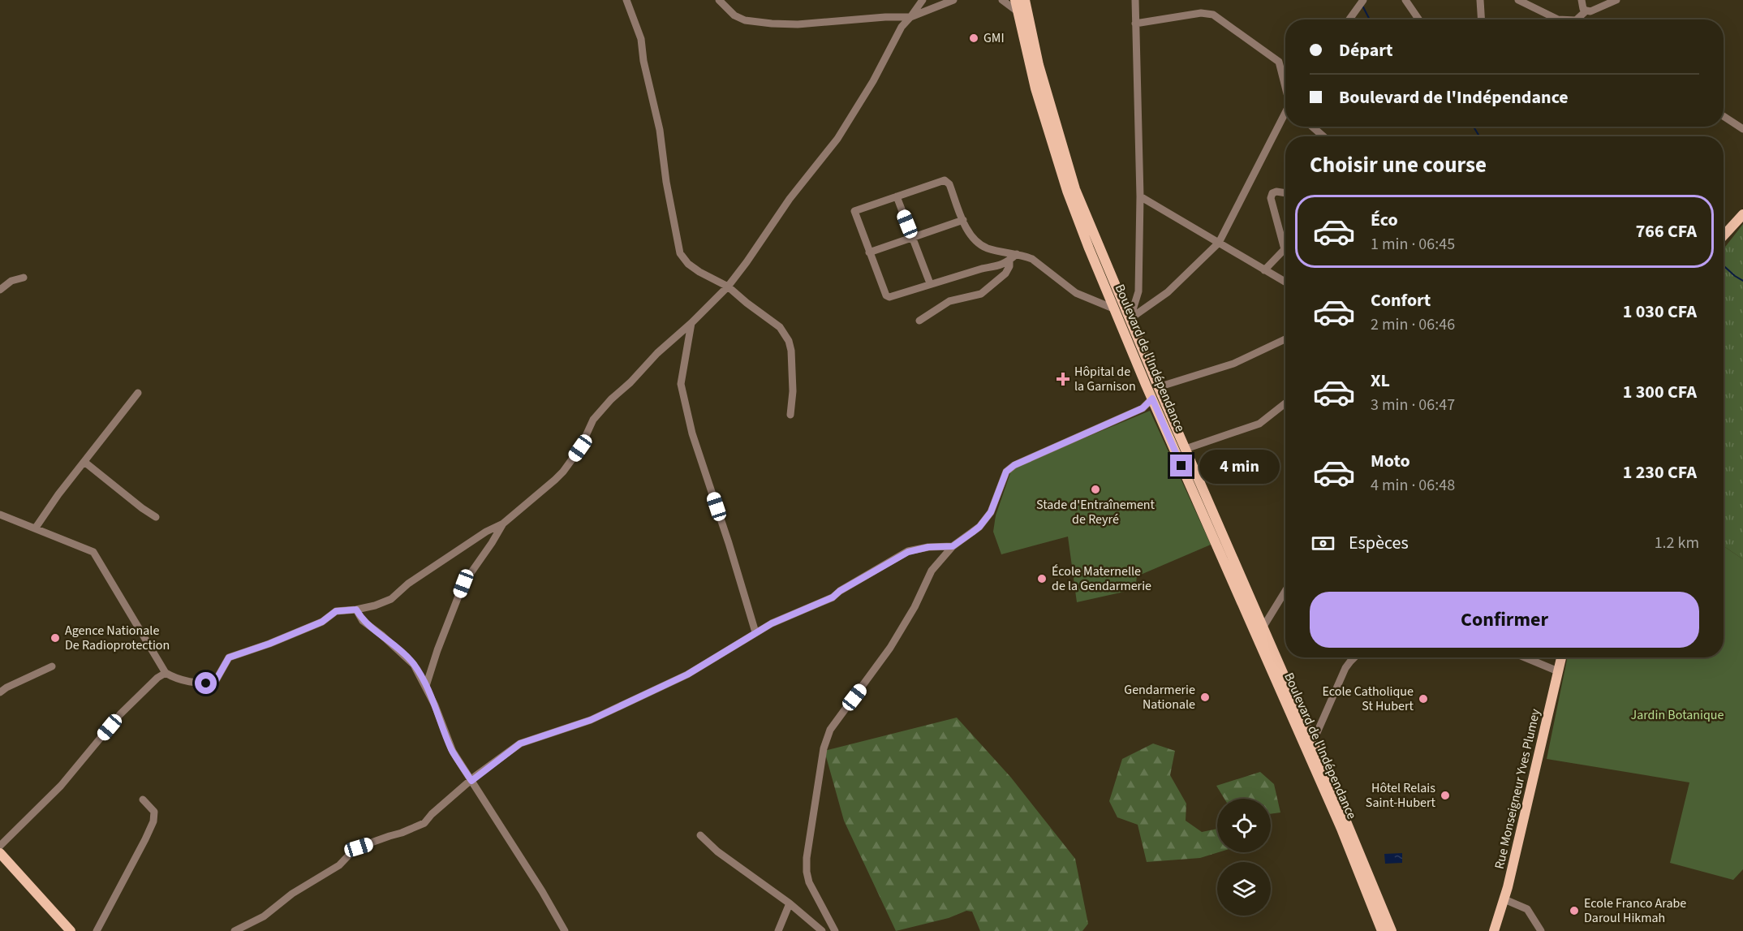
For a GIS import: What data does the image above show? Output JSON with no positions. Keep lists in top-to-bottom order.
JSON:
{
  "streets": {
    "main road": ["Boulevard de l'Indépendance", "Rue Monseigneur Yves Plumey"]
  },
  "parks": ["Jardin Botanique"],
  "places": {
    "other": [
      "GMI",
      "Stade d'Entraînement de Reyré",
      "École Maternelle de la Gendarmerie",
      "Agence Nationale De Radioprotection",
      "Gendarmerie Nationale",
      "Ecole Catholique St Hubert",
      "Hôtel Relais Saint-Hubert",
      "Ecole Franco Arabe Daroul Hikmah"
    ],
    "health": ["Hôpital de la Garnison"]
  },
  "page": {
    "banner": ["Départ", "Boulevard de l'Indépendance"],
    "heading": "Choisir une course",
    "list": [
      {
        "name": "Éco",
        "note": "1 min · 06:45",
        "value": "766 CFA"
      },
      {
        "name": "Confort",
        "note": "2 min · 06:46",
        "value": "1 030 CFA"
      },
      {
        "name": "XL",
        "note": "3 min · 06:47",
        "value": "1 300 CFA"
      },
      {
        "name": "Moto",
        "note": "4 min · 06:48",
        "value": "1 230 CFA"
      }
    ],
    "bubble": "4 min",
    "pay": ["Espèces", "1.2 km"],
    "buttons": "Confirmer"
  }
}
